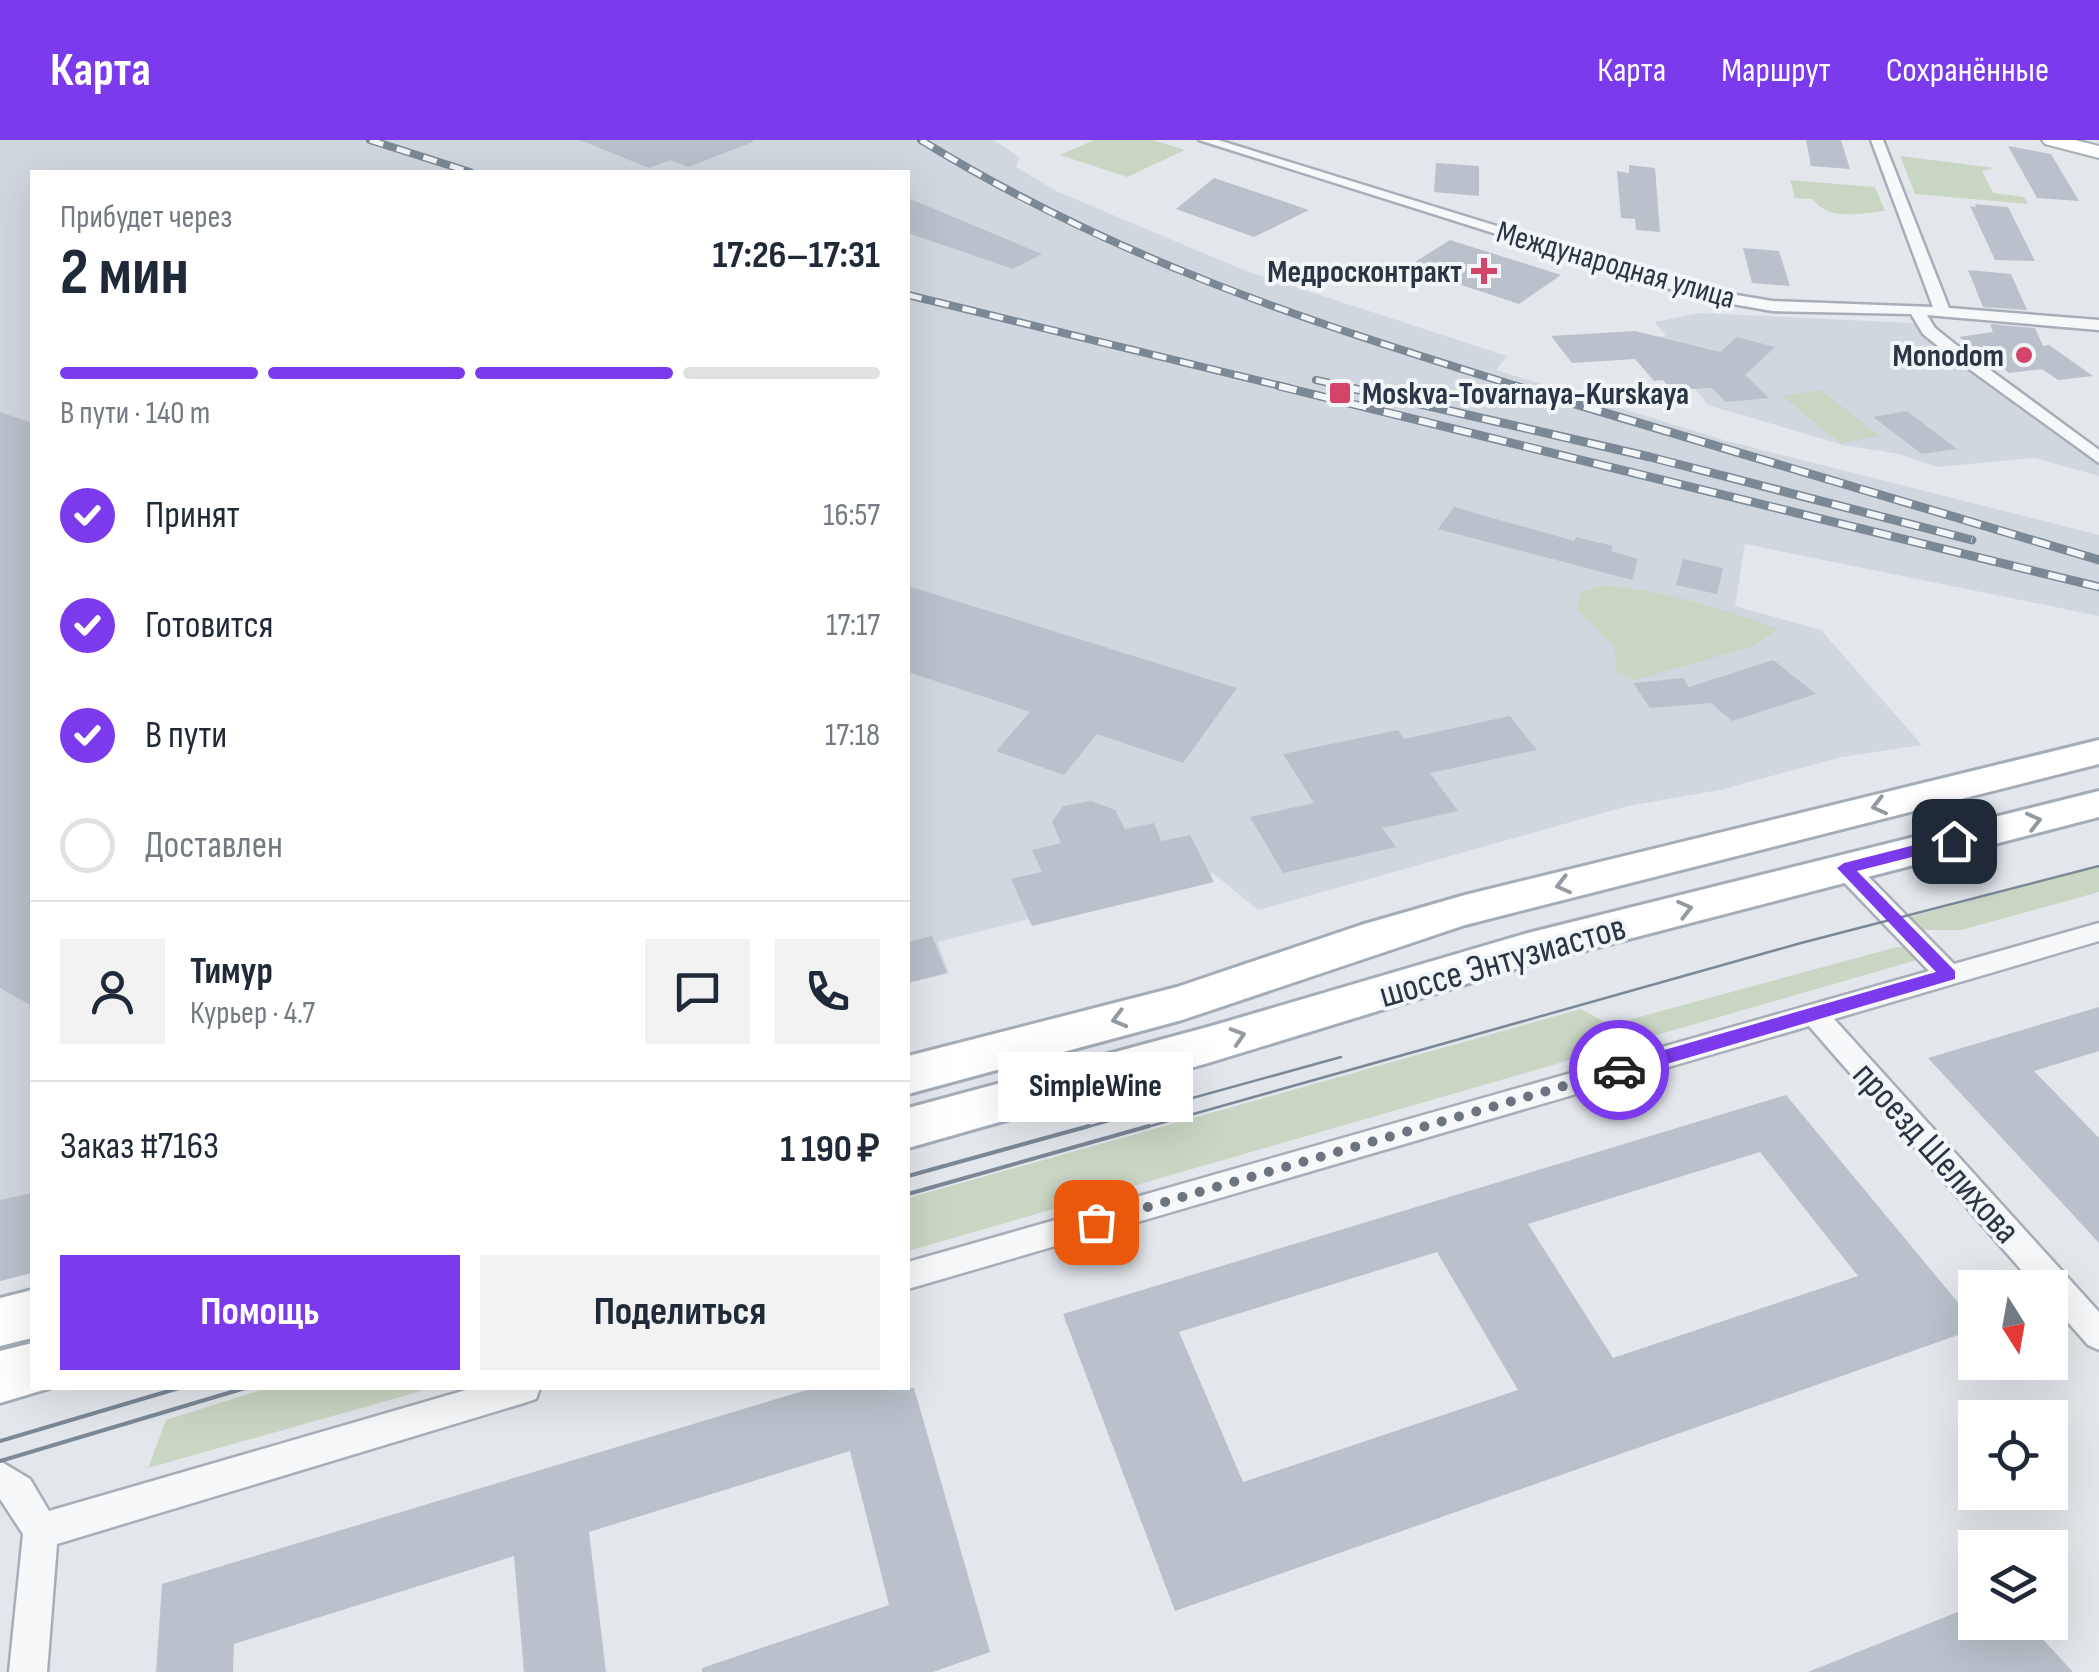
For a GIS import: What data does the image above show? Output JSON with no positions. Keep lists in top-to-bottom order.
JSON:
{
  "streets": {
    "main road": ["шоссе Энтузиастов"],
    "street": ["Международная улица", "проезд Шелихова"]
  },
  "places": {
    "health": ["Медросконтракт"],
    "other": ["Monodom", "SimpleWine"],
    "transit": ["Moskva-Tovarnaya-Kurskaya"]
  },
  "north": "bottom",
  "page": {
    "header": "Карта",
    "nav": ["Карта", "Маршрут", "Сохранённые"],
    "heading": ["2 мин", "Прибудет через", "17:26–17:31"],
    "panel": [
      "Тимур",
      "Курьер · 4.7",
      "Заказ #7163",
      "1 190 ₽"
    ],
    "bar": "В пути · 140 m",
    "list": [
      ["Принят", "16:57"],
      ["Готовится", "17:17"],
      ["В пути", "17:18"],
      "Доставлен"
    ],
    "bubble": "SimpleWine",
    "buttons": ["Помощь", "Поделиться"]
  }
}
